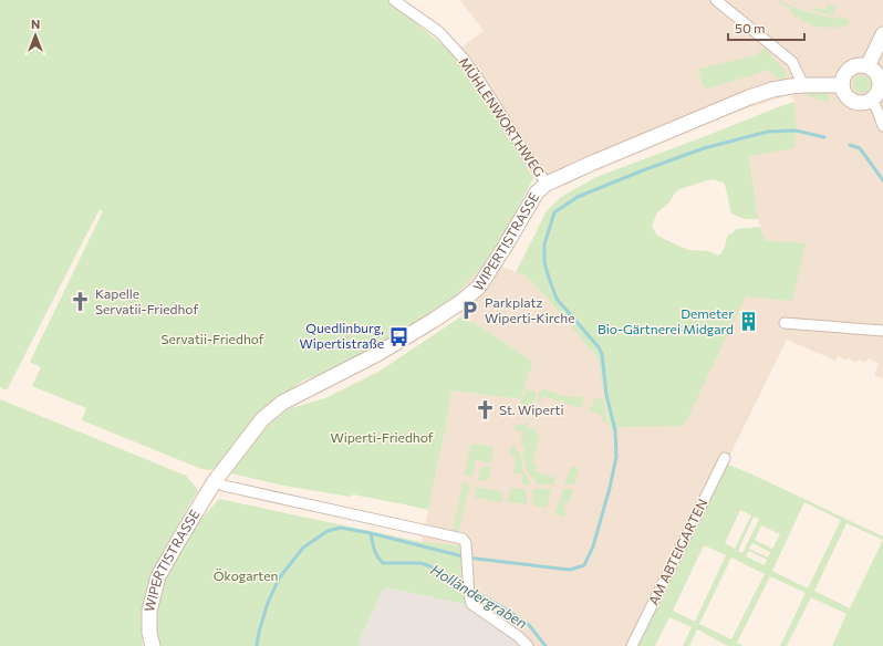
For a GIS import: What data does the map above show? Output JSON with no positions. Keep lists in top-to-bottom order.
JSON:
{
  "streets": {
    "street": ["MÜHLENWORTHWEG", "WIPERTISTRASSE", "AM ABTEIGARTEN"]
  },
  "crossings": [
    ["MÜHLENWORTHWEG", "WIPERTISTRASSE"]
  ],
  "water": ["Holländergraben"],
  "parks": ["Servatii-Friedhof", "Wiperti-Friedhof", "Ökogarten"],
  "places": {
    "church": ["Kapelle Servatii-Friedhof", "St. Wiperti"],
    "parking": ["Parkplatz Wiperti-Kirche"],
    "building": ["Demeter Bio-Gärtnerei Midgard"],
    "bus stop": ["Quedlinburg, Wipertistraße"]
  },
  "scale_bar": "50 m",
  "north": "top"
}
